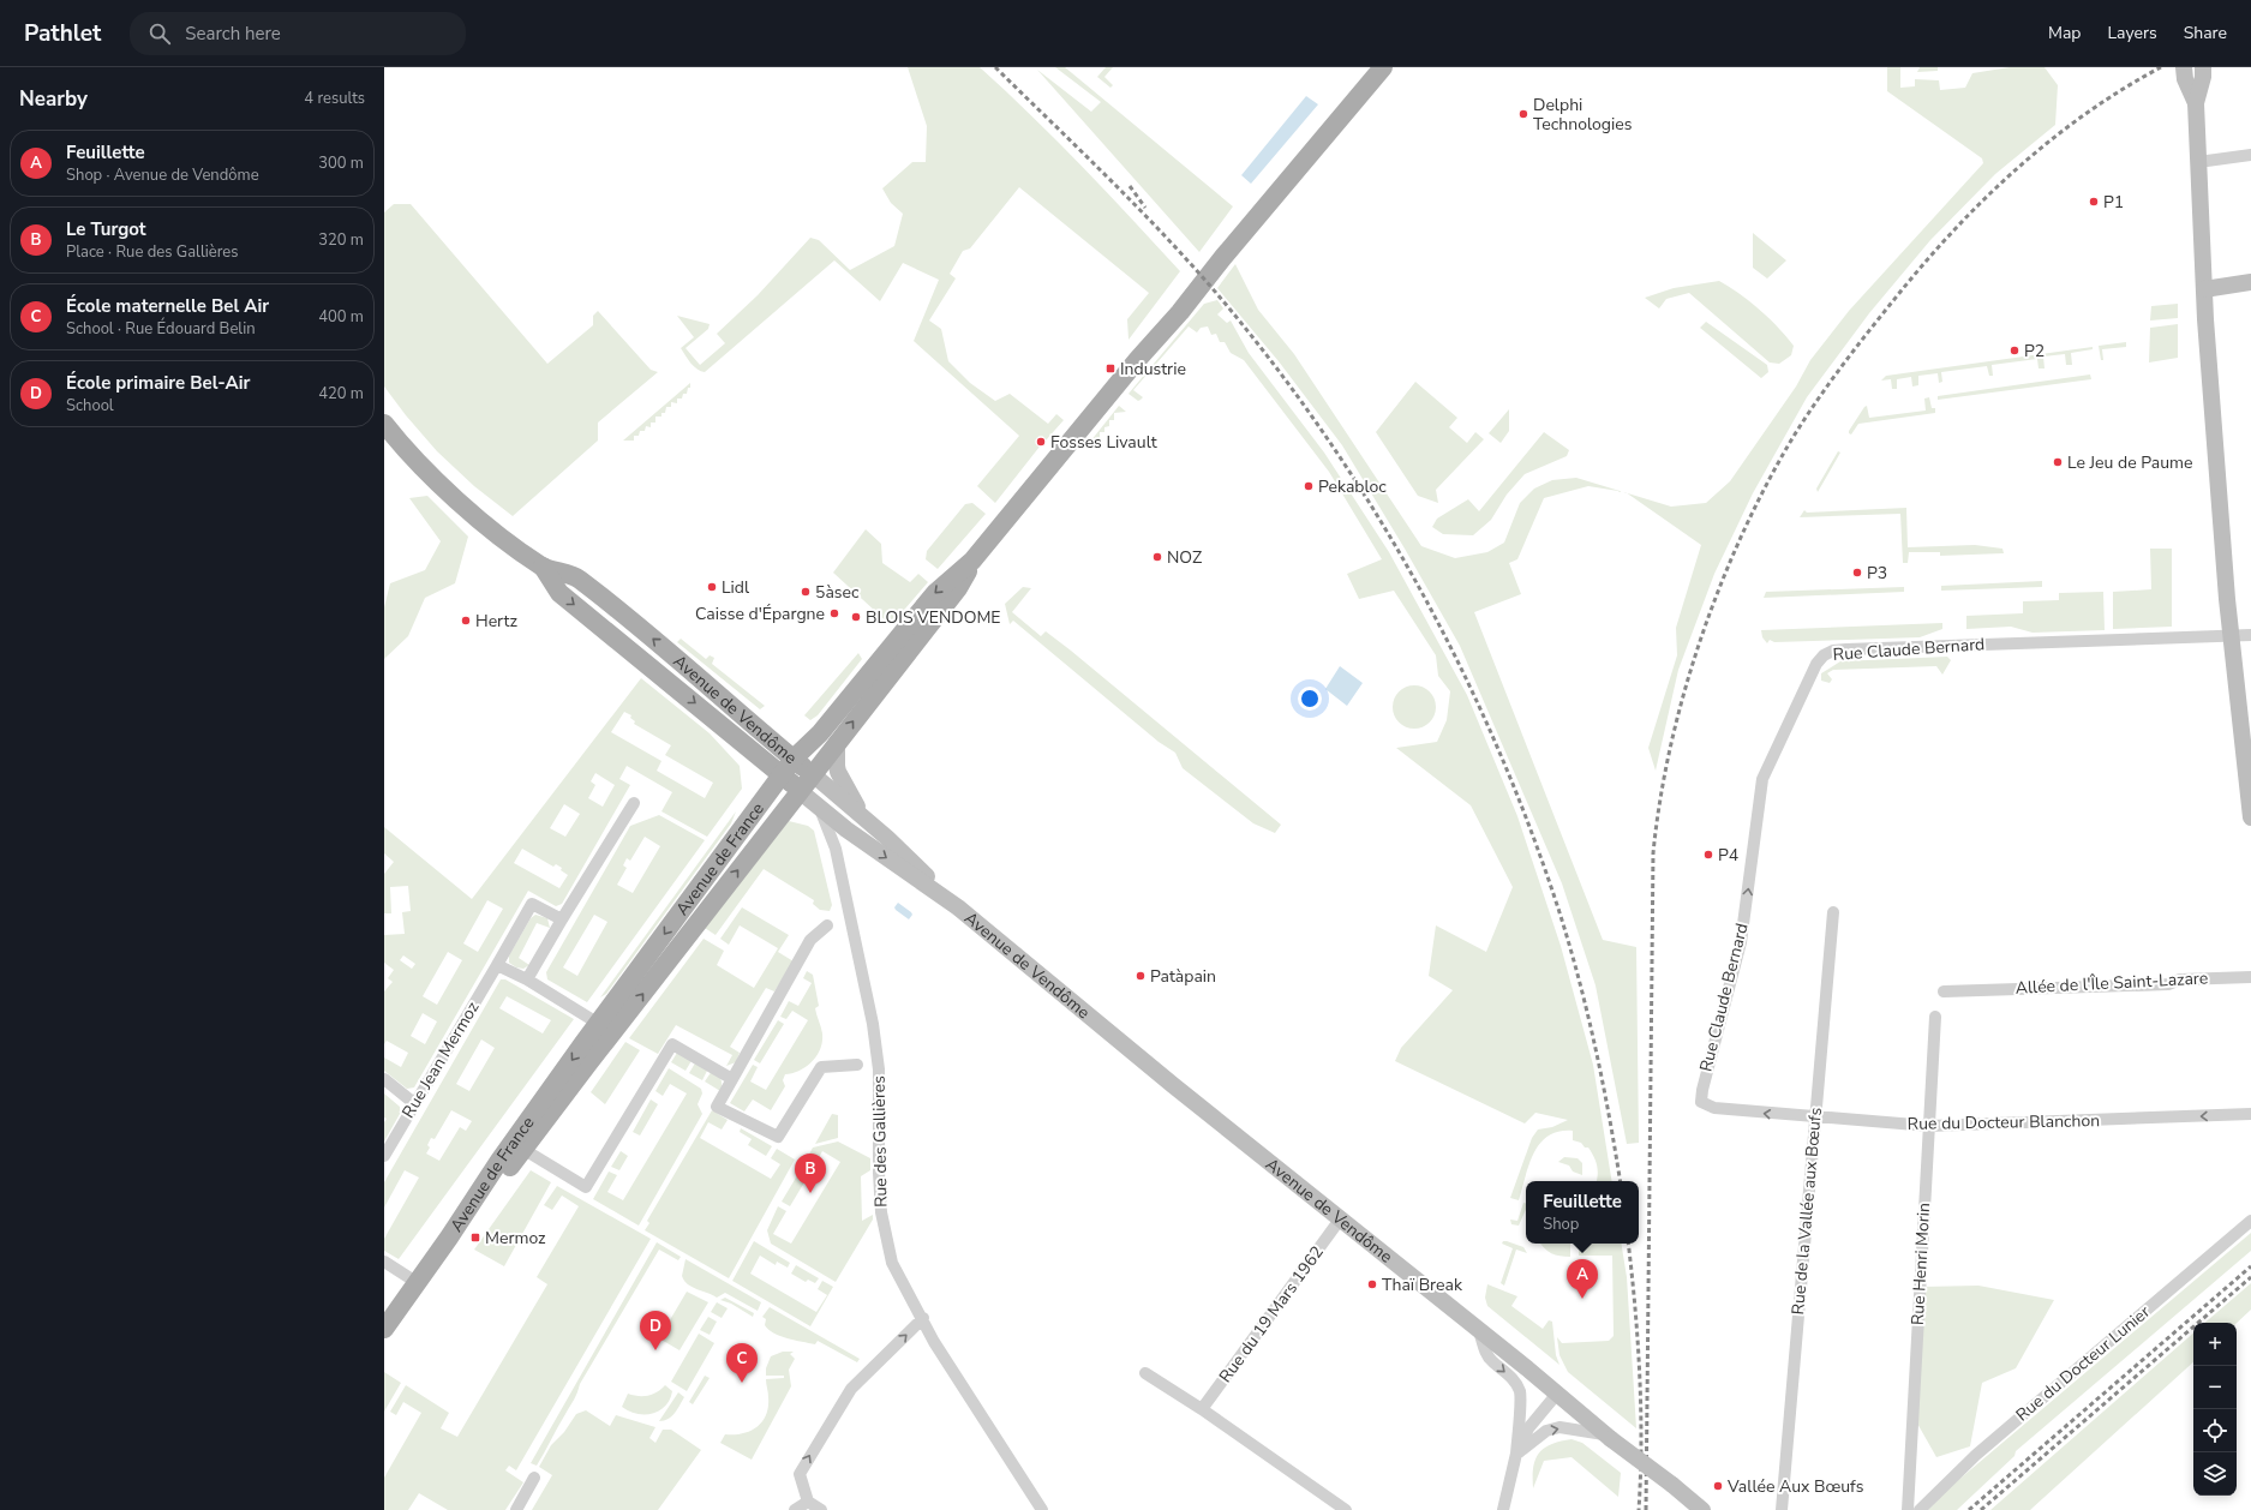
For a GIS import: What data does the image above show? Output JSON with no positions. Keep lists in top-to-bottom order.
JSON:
{
  "streets": {
    "main road": ["Avenue de Vendôme", "Avenue de France"],
    "street": [
      "Rue Claude Bernard",
      "Allée de l'Île Saint-Lazare",
      "Rue Jean Mermoz",
      "Rue du Docteur Blanchon",
      "Rue des Gallières",
      "Rue de la Vallée aux Bœufs",
      "Rue Henri Morin",
      "Rue du 19 Mars 1962",
      "Rue du Docteur Lunier"
    ]
  },
  "crossings": [
    ["Rue Claude Bernard", "Rue du Docteur Blanchon"],
    ["Avenue de Vendôme", "Avenue de France"],
    ["Avenue de Vendôme", "Rue des Gallières"],
    ["Avenue de Vendôme", "Rue du 19 Mars 1962"],
    ["Rue du Docteur Blanchon", "Rue de la Vallée aux Bœufs"],
    ["Rue du Docteur Blanchon", "Rue Henri Morin"]
  ],
  "one_way": ["Rue Claude Bernard", "Rue du Docteur Blanchon"],
  "places": {
    "other": [
      "Delphi Technologies",
      "P1",
      "P2",
      "Fosses Livault",
      "Le Jeu de Paume",
      "Pekabloc",
      "NOZ",
      "P3",
      "Lidl",
      "5àsec",
      "Caisse d'Épargne",
      "BLOIS VENDOME",
      "Hertz",
      "P4",
      "Patàpain",
      "Thaï Break",
      "Vallée Aux Bœufs"
    ],
    "transit": ["Industrie", "Mermoz"]
  },
  "page": {
    "header": "Pathlet",
    "search": "Search here",
    "nav": ["Map", "Layers", "Share"],
    "heading": ["Nearby", "4 results"],
    "list": [
      {
        "mark": "A",
        "name": "Feuillette",
        "note": "Shop · Avenue de Vendôme",
        "value": "300 m"
      },
      {
        "mark": "B",
        "name": "Le Turgot",
        "note": "Place · Rue des Gallières",
        "value": "320 m"
      },
      {
        "mark": "C",
        "name": "École maternelle Bel Air",
        "note": "School · Rue Édouard Belin",
        "value": "400 m"
      },
      {
        "mark": "D",
        "name": "École primaire Bel-Air",
        "note": "School",
        "value": "420 m"
      }
    ],
    "pins": [
      "B",
      "A",
      "D",
      "C"
    ],
    "popup": ["Feuillette", "Shop"],
    "map_buttons": ["+", "−"]
  }
}
